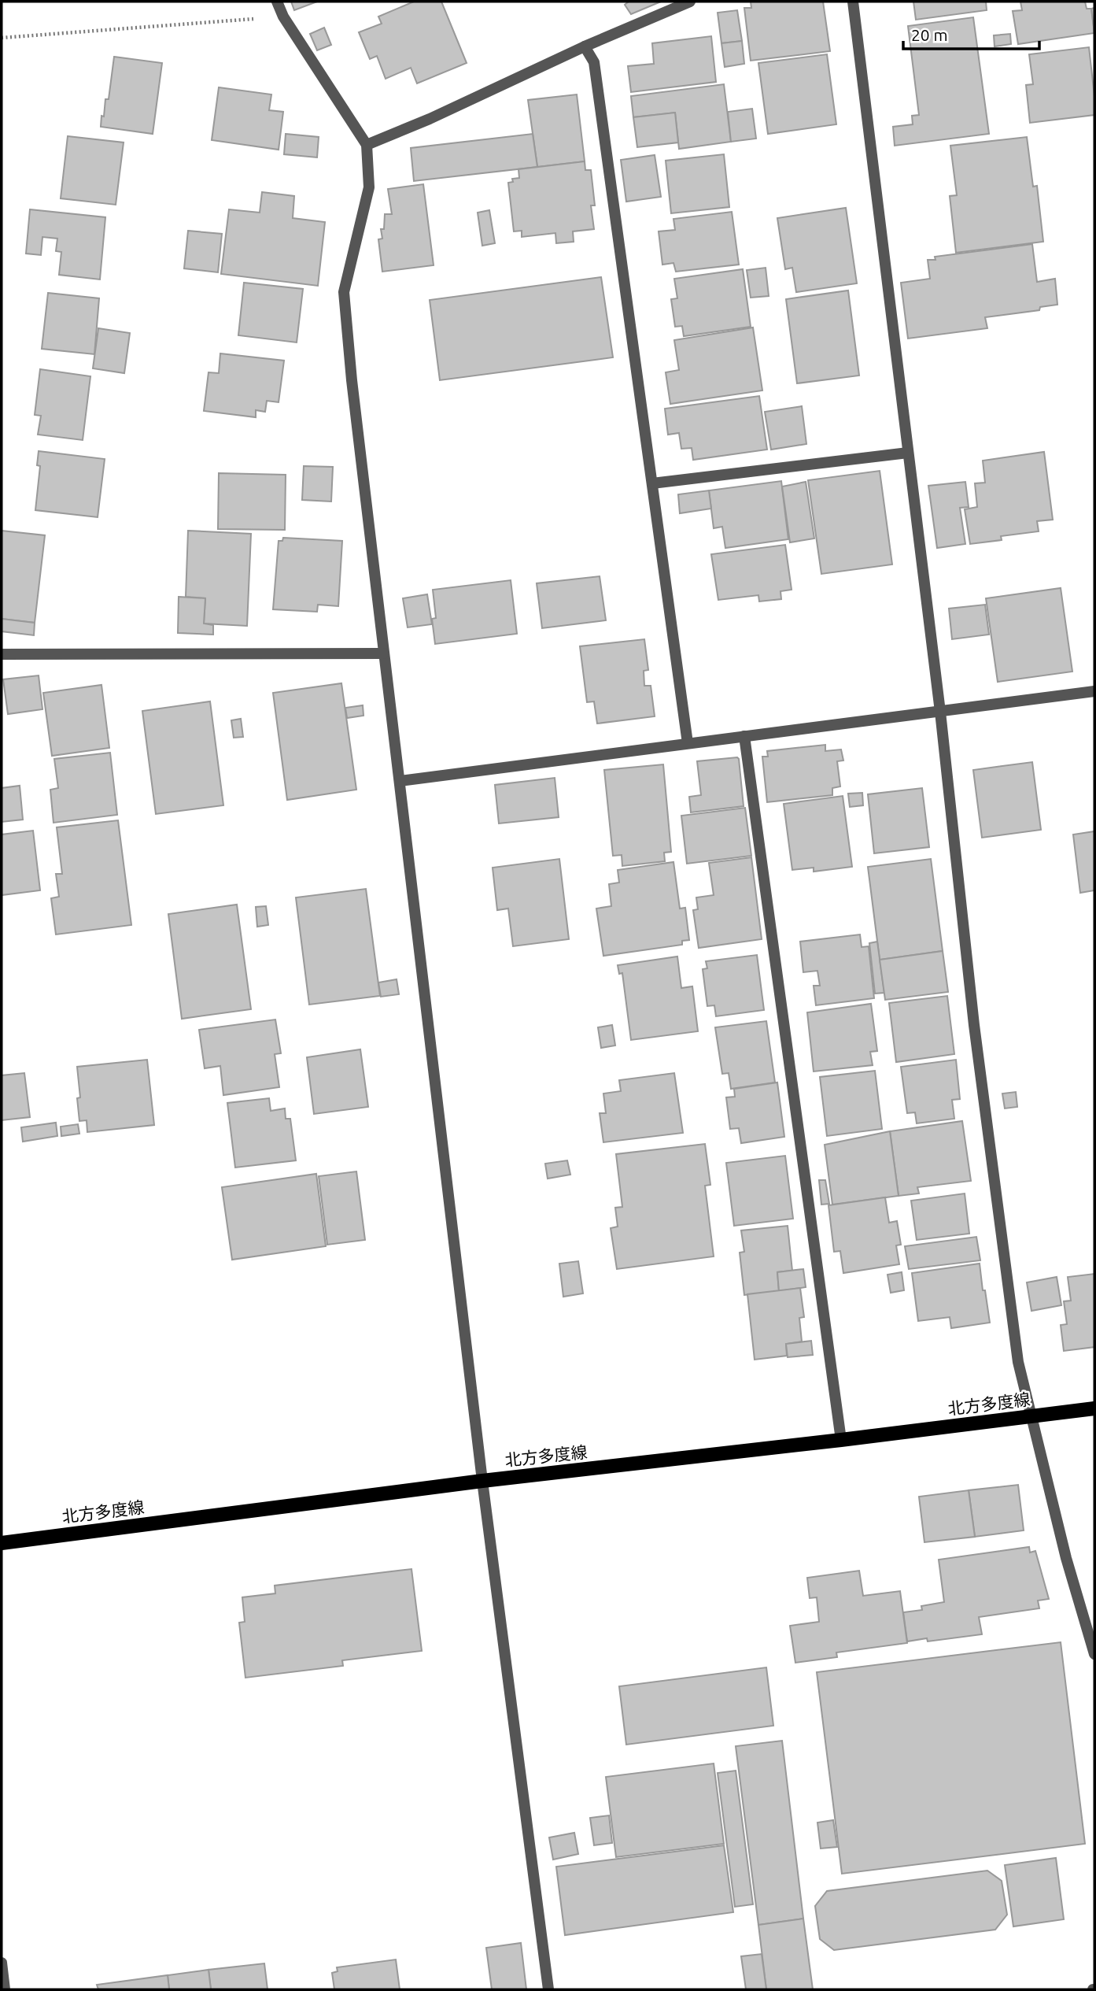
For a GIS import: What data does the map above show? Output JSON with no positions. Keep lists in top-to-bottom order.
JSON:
{
  "streets": {
    "main road": ["北方多度線"]
  },
  "scale_bar": "20 m"
}
